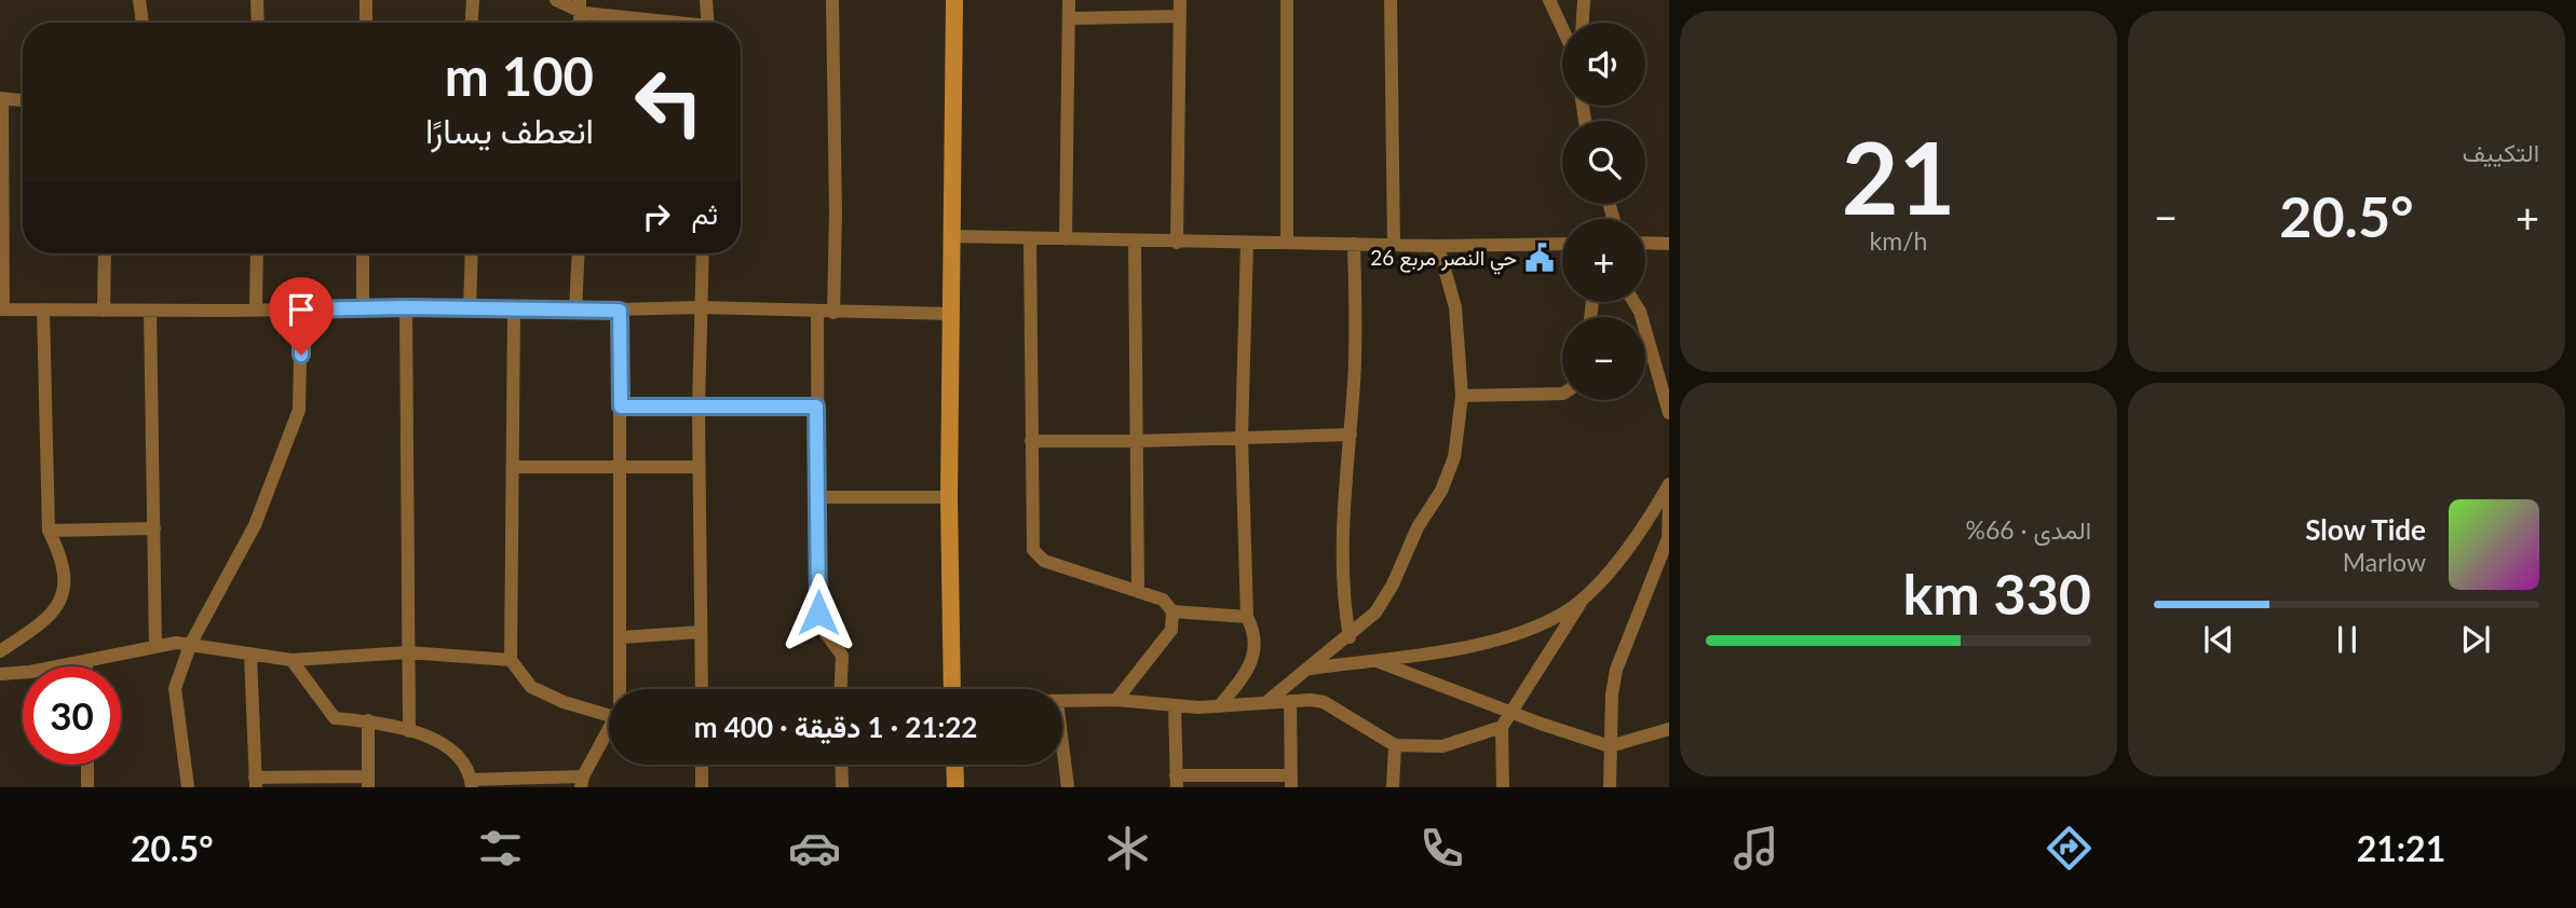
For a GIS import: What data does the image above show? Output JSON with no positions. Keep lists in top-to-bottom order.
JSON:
{
  "places": {
    "public building": ["حي النصر مربع 26"]
  },
  "page": {
    "tile": [
      "التكييف",
      ["21", "km/h"],
      ["المدى · 66%", "330 km"]
    ],
    "map_buttons": ["+", "−"],
    "turn": ["100 m", "انعطف يسارًا"],
    "then": "ثم",
    "heat": ["−", "20.5°", "+"],
    "song": ["Slow Tide", "Marlow"],
    "limit": "30",
    "trip": "21:22 · 1 دقيقة · 400 m",
    "tabs": ["21:21", "20.5°"]
  }
}
